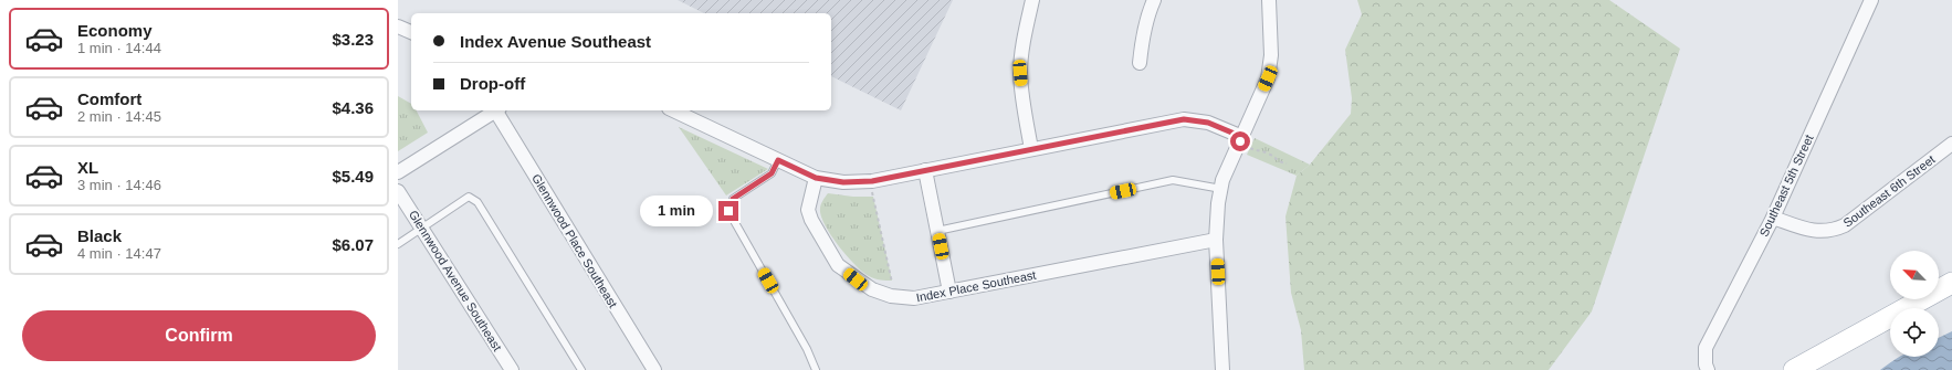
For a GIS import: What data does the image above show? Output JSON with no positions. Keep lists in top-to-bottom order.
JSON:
{
  "streets": {
    "street": [
      "Southeast 5th Street",
      "Southeast 6th Street",
      "Glennwood Place Southeast",
      "Glennwood Avenue Southeast",
      "Index Place Southeast"
    ]
  },
  "crossings": [
    ["Southeast 5th Street", "Southeast 6th Street"]
  ],
  "north": "top left",
  "page": {
    "list": [
      {
        "name": "Economy",
        "note": "1 min · 14:44",
        "value": "$3.23"
      },
      {
        "name": "Comfort",
        "note": "2 min · 14:45",
        "value": "$4.36"
      },
      {
        "name": "XL",
        "note": "3 min · 14:46",
        "value": "$5.49"
      },
      {
        "name": "Black",
        "note": "4 min · 14:47",
        "value": "$6.07"
      }
    ],
    "banner": ["Index Avenue Southeast", "Drop-off"],
    "bubble": "1 min",
    "buttons": "Confirm"
  }
}
